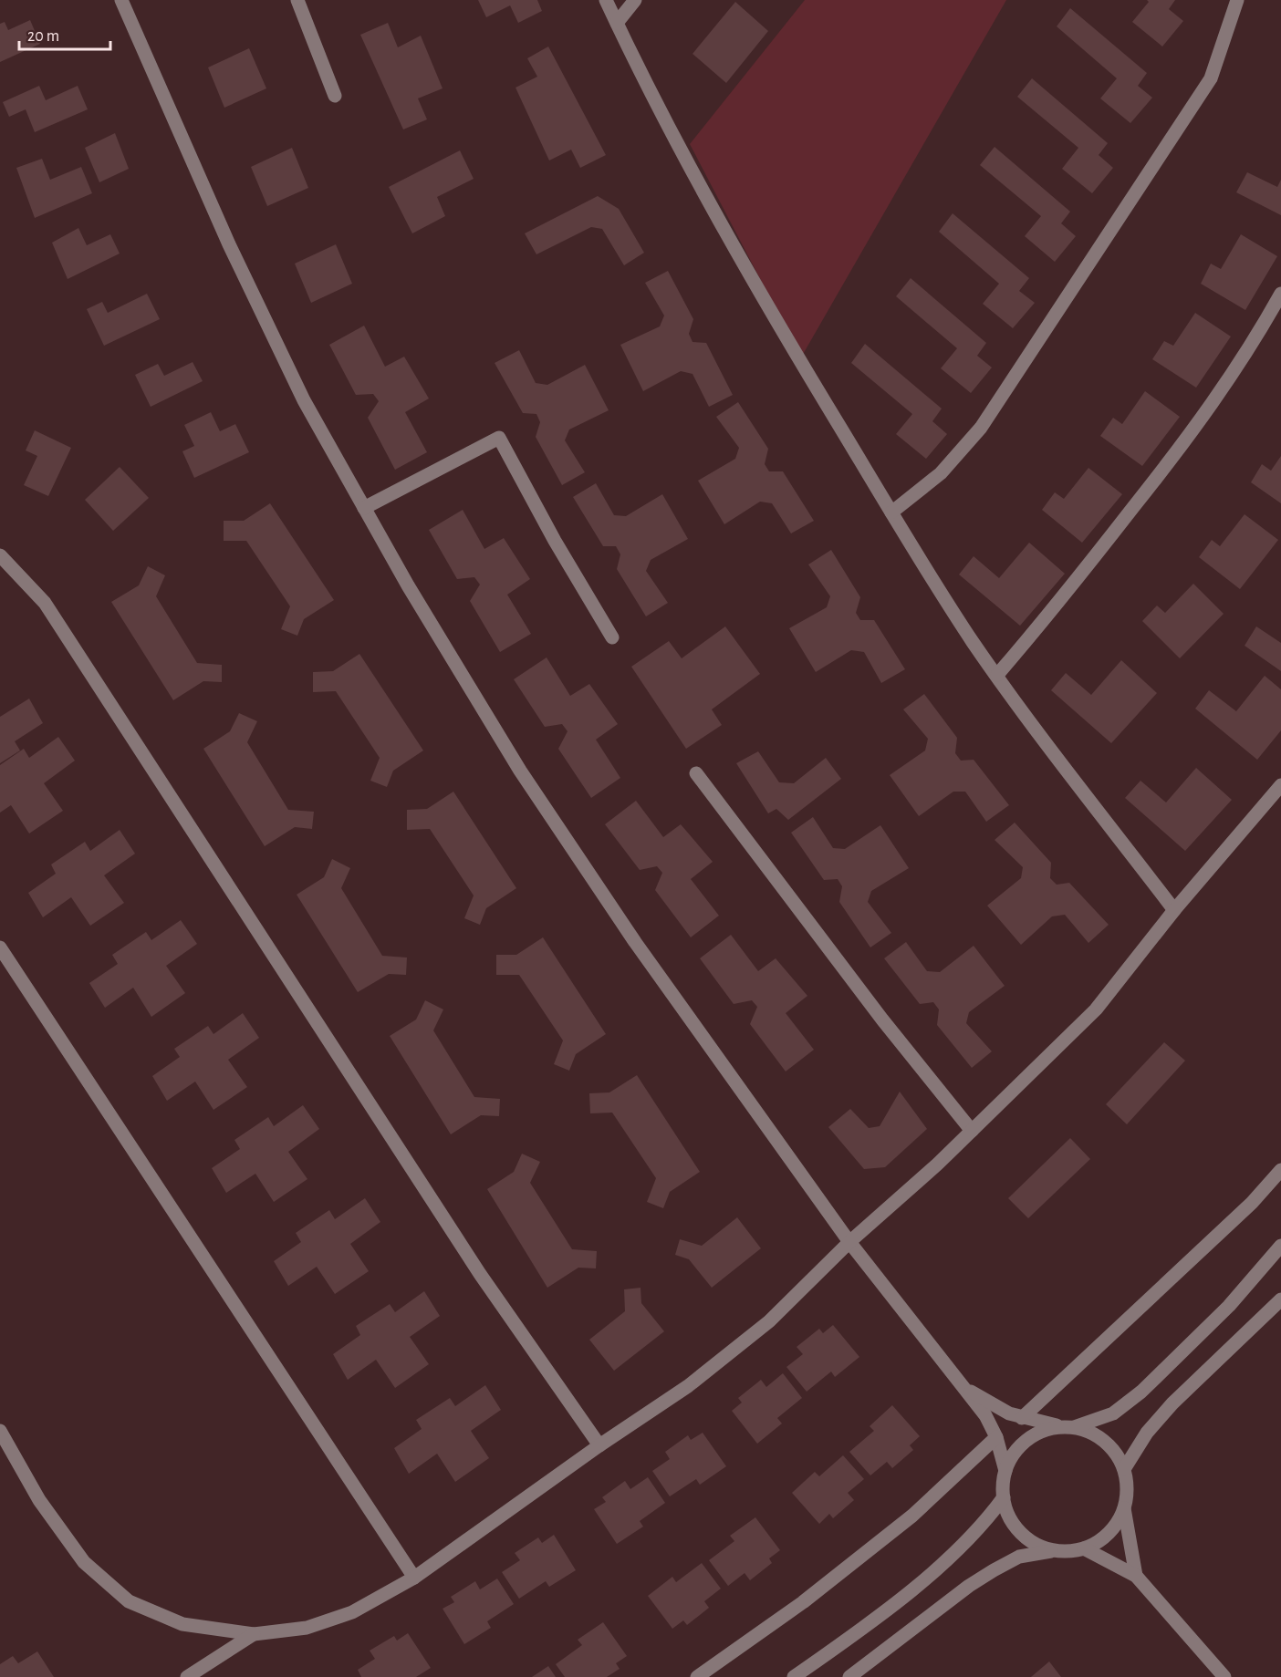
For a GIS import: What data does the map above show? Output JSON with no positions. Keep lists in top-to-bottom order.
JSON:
{
  "scale_bar": "20 m"
}
